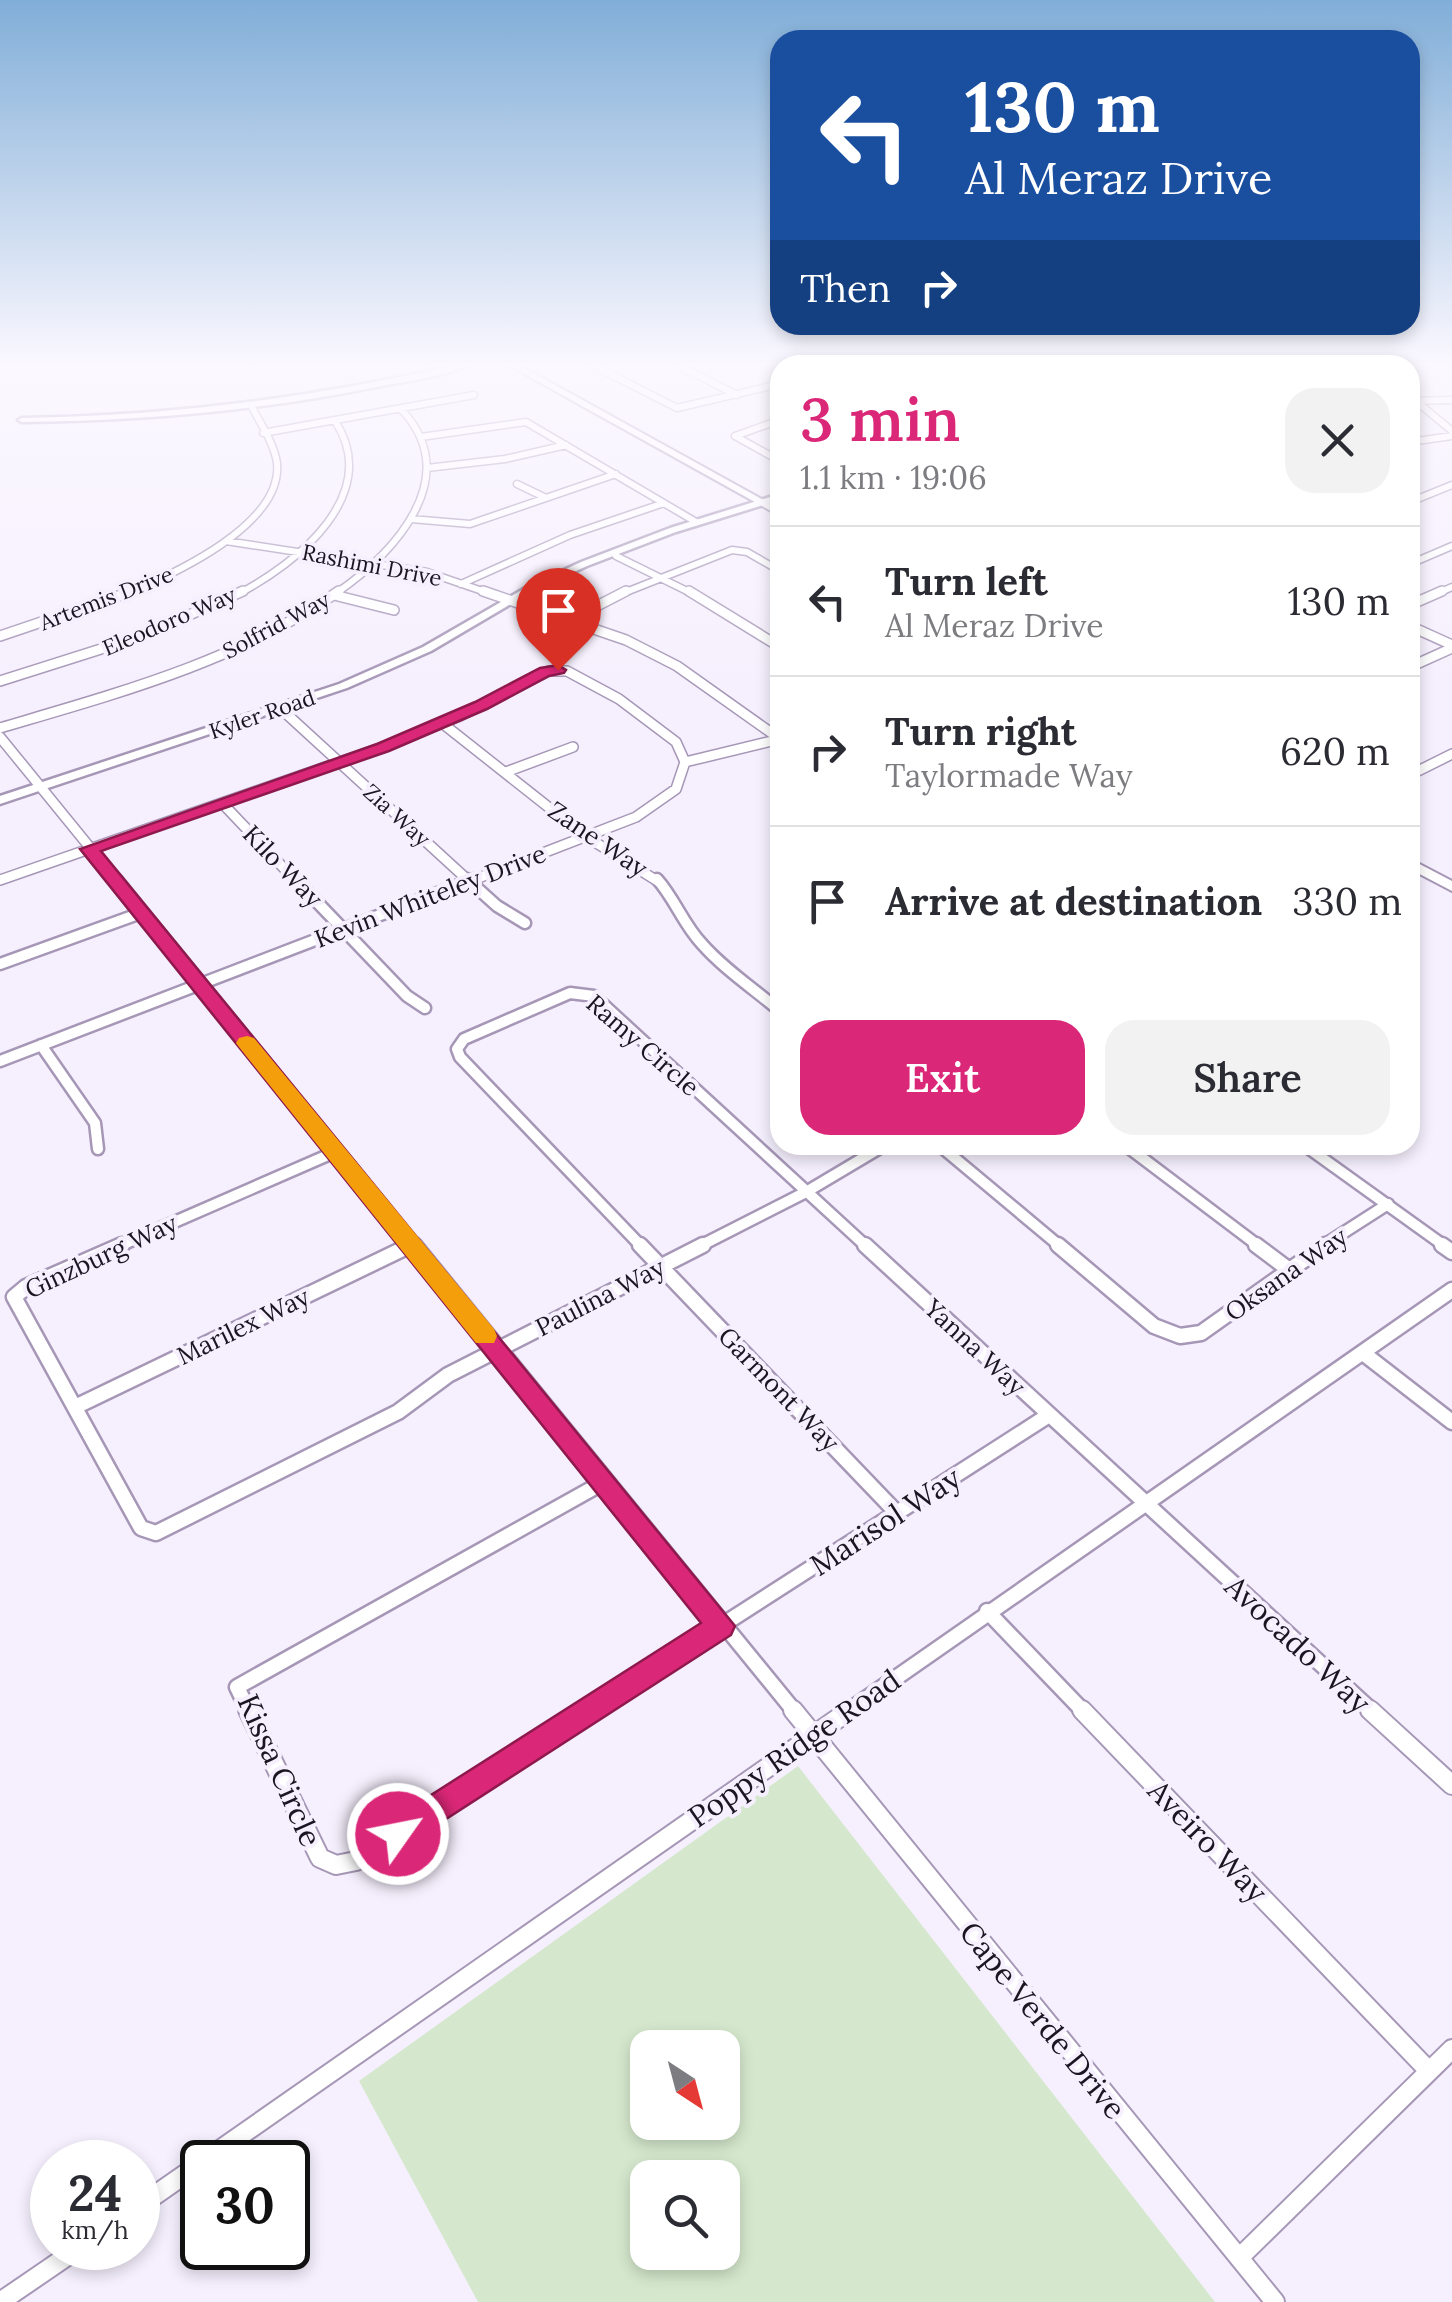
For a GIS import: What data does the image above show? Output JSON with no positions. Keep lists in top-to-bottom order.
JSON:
{
  "streets": {
    "street": [
      "Rashimi Drive",
      "Artemis Drive",
      "Eleodoro Way",
      "Solfrid Way",
      "Kyler Road",
      "Zia Way",
      "Zane Way",
      "Kilo Way",
      "Kevin Whiteley Drive",
      "Ramy Circle",
      "Ginzburg Way",
      "Oksana Way",
      "Paulina Way",
      "Marilex Way",
      "Yanna Way",
      "Garmont Way",
      "Marisol Way",
      "Avocado Way",
      "Poppy Ridge Road",
      "Kissa Circle",
      "Aveiro Way",
      "Cape Verde Drive"
    ]
  },
  "crossings": [
    ["Rashimi Drive", "Artemis Drive"],
    ["Rashimi Drive", "Eleodoro Way"],
    ["Rashimi Drive", "Solfrid Way"],
    ["Rashimi Drive", "Kyler Road"],
    ["Kyler Road", "Zia Way"],
    ["Kyler Road", "Cape Verde Drive"],
    ["Zia Way", "Kevin Whiteley Drive"],
    ["Zane Way", "Kevin Whiteley Drive"],
    ["Kilo Way", "Kevin Whiteley Drive"],
    ["Kevin Whiteley Drive", "Cape Verde Drive"],
    ["Ramy Circle", "Paulina Way"],
    ["Ramy Circle", "Yanna Way"],
    ["Ramy Circle", "Garmont Way"],
    ["Ginzburg Way", "Paulina Way"],
    ["Ginzburg Way", "Marilex Way"],
    ["Ginzburg Way", "Cape Verde Drive"],
    ["Paulina Way", "Yanna Way"],
    ["Paulina Way", "Garmont Way"],
    ["Paulina Way", "Cape Verde Drive"],
    ["Marilex Way", "Cape Verde Drive"],
    ["Yanna Way", "Marisol Way"],
    ["Yanna Way", "Avocado Way"],
    ["Yanna Way", "Poppy Ridge Road"],
    ["Garmont Way", "Marisol Way"],
    ["Marisol Way", "Kissa Circle"],
    ["Marisol Way", "Cape Verde Drive"],
    ["Avocado Way", "Poppy Ridge Road"],
    ["Poppy Ridge Road", "Aveiro Way"],
    ["Poppy Ridge Road", "Cape Verde Drive"],
    ["Kissa Circle", "Cape Verde Drive"]
  ],
  "north": "bottom right",
  "page": {
    "turn": ["130 m", "Al Meraz Drive"],
    "then": "Then",
    "heading": ["3 min", "1.1 km · 19:06"],
    "list": [
      {
        "name": "Turn left",
        "note": "Al Meraz Drive",
        "value": "130 m"
      },
      {
        "name": "Turn right",
        "note": "Taylormade Way",
        "value": "620 m"
      },
      {
        "name": "Arrive at destination",
        "value": "330 m"
      }
    ],
    "buttons": ["Exit", "Share"],
    "speed": "24 km/h",
    "limit": "30"
  }
}
